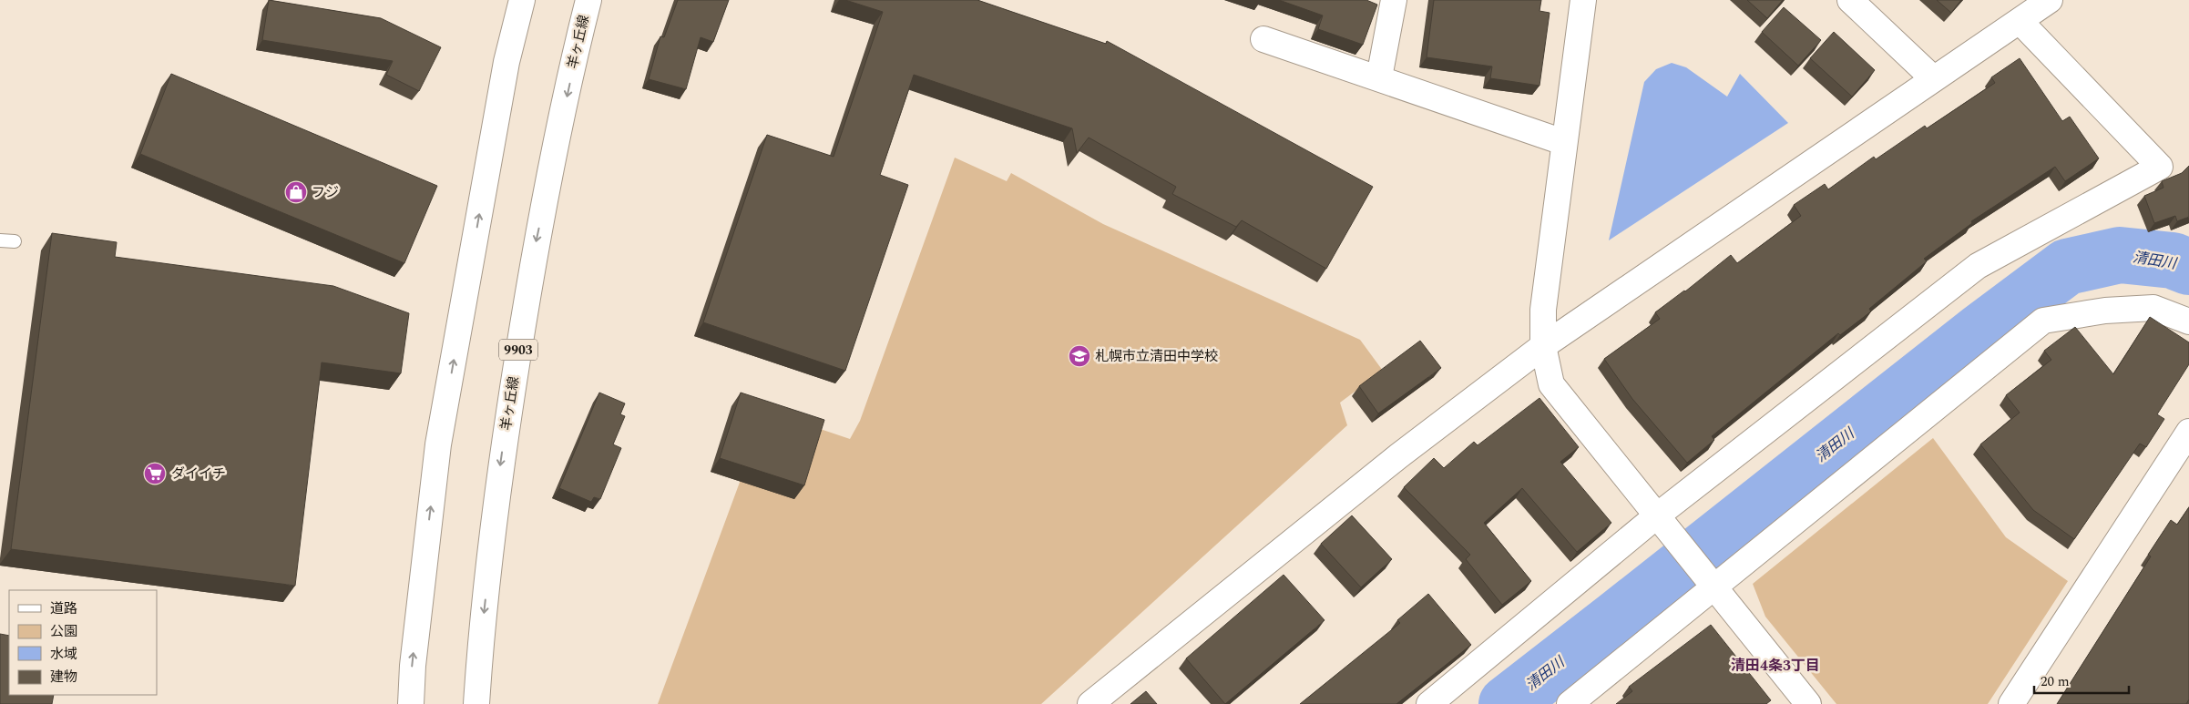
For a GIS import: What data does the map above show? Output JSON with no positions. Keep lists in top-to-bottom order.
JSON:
{
  "streets": {
    "street": ["羊ヶ丘線", "9903"]
  },
  "districts": ["清田4条3丁目"],
  "water": ["清田川"],
  "places": {
    "shop": ["フジ"],
    "school or university": ["札幌市立清田中学校"],
    "supermarket": ["ダイイチ"]
  },
  "legend": [
    "道路",
    "公園",
    "水域",
    "建物"
  ],
  "scale_bar": "20 m"
}
